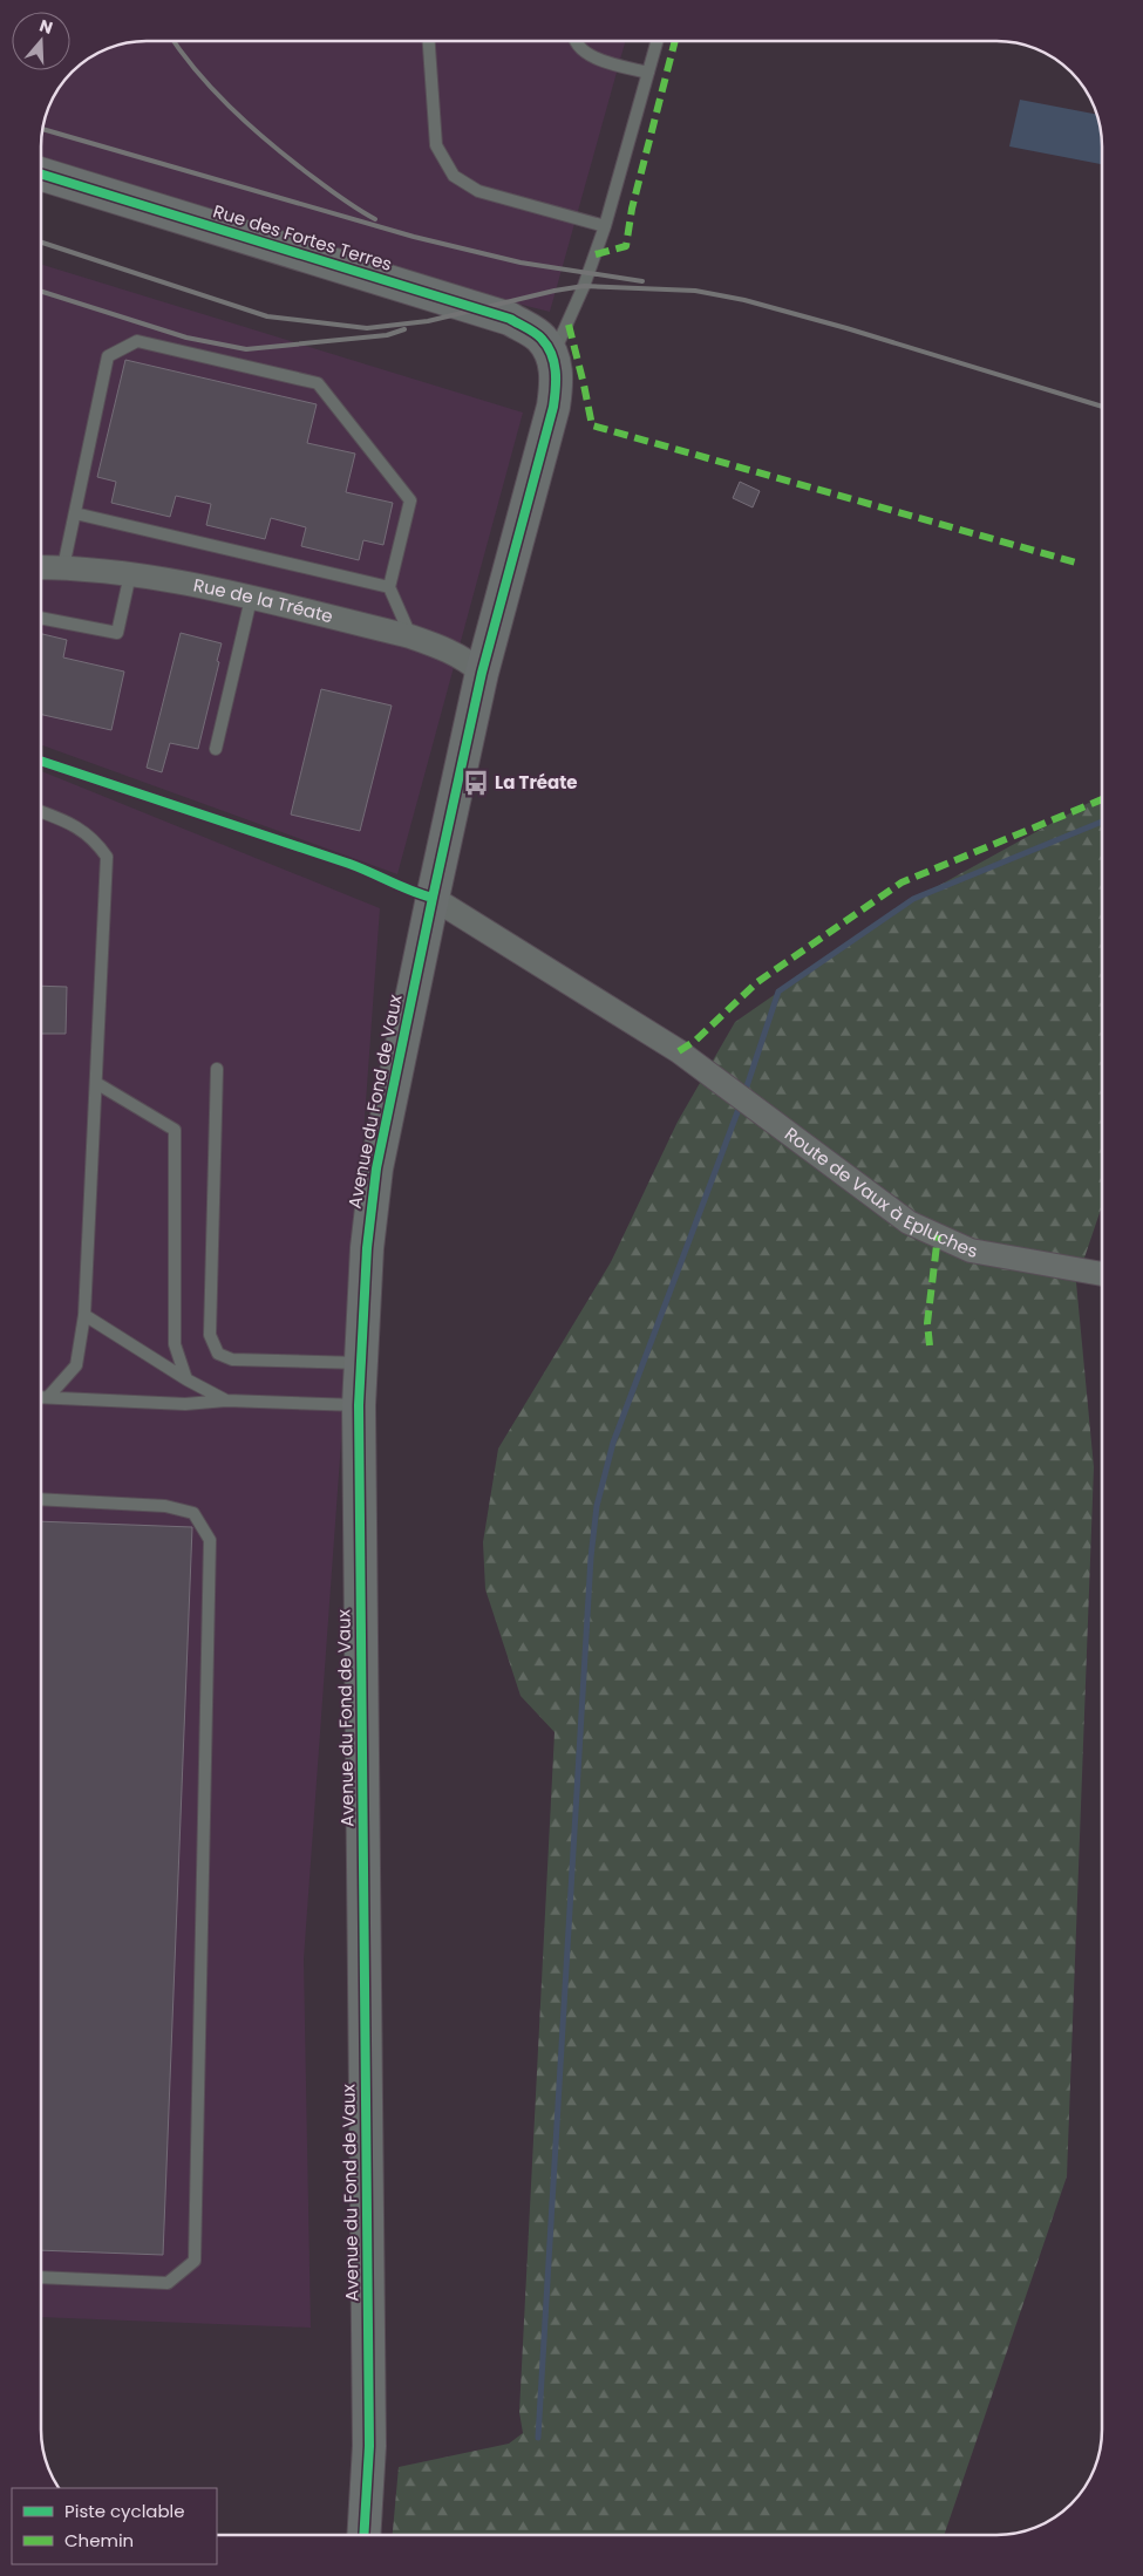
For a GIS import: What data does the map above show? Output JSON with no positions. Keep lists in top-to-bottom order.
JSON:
{
  "streets": {
    "street": [
      "Rue des Fortes Terres",
      "Rue de la Tréate",
      "Avenue du Fond de Vaux",
      "Route de Vaux à Epluches"
    ]
  },
  "crossings": [
    ["Rue des Fortes Terres", "Avenue du Fond de Vaux"],
    ["Rue de la Tréate", "Avenue du Fond de Vaux"],
    ["Avenue du Fond de Vaux", "Route de Vaux à Epluches"]
  ],
  "places": {
    "bus stop": ["La Tréate"]
  },
  "legend": ["Piste cyclable", "Chemin"],
  "north": "top"
}
